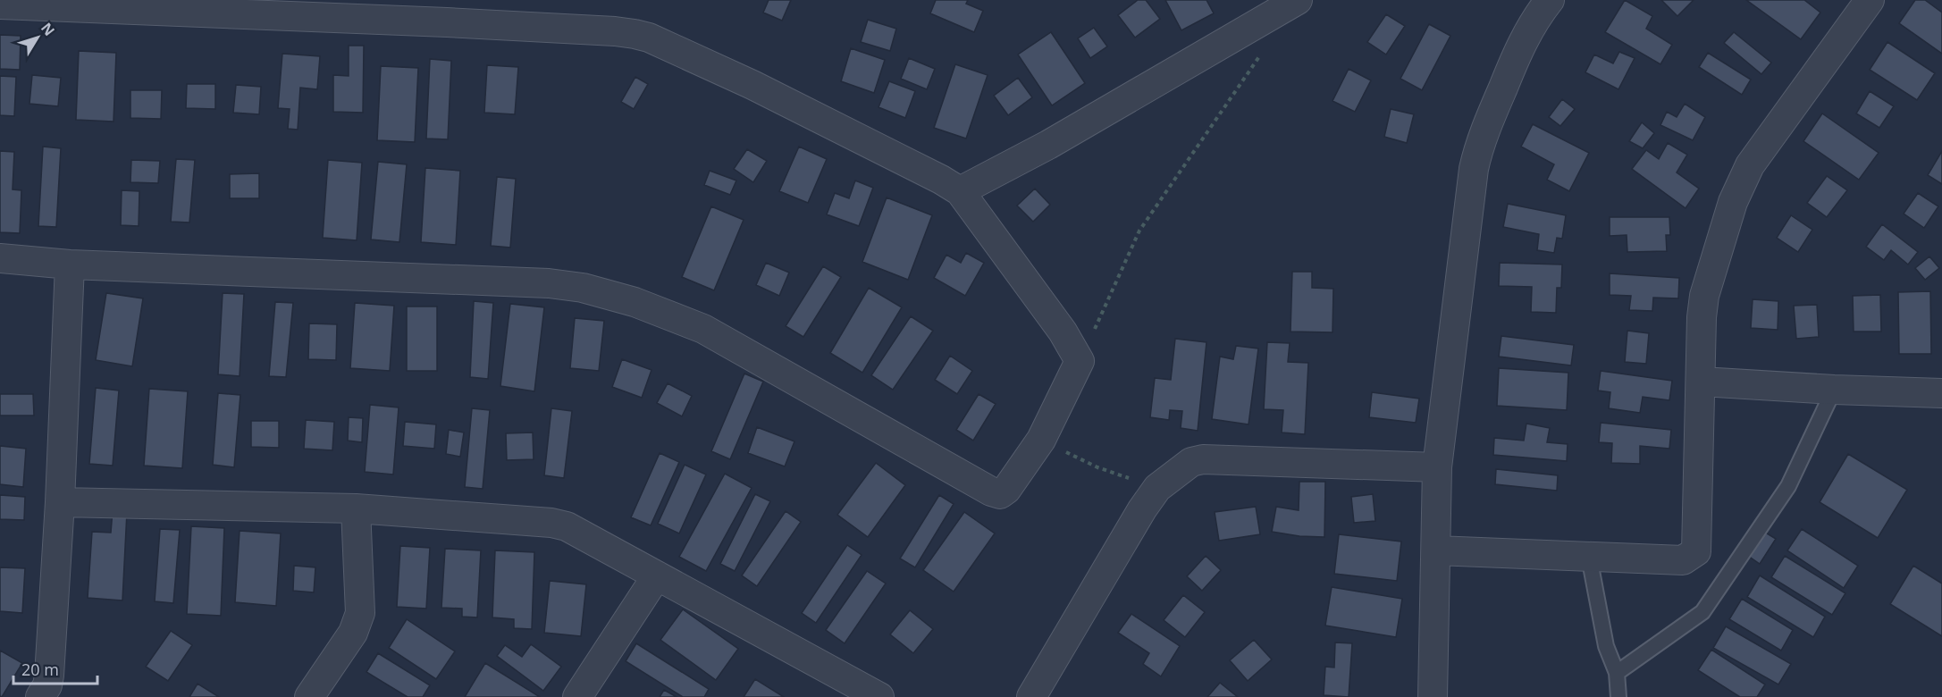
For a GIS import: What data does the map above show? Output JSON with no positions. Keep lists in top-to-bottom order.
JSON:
{
  "scale_bar": "20 m",
  "north": "top right"
}
